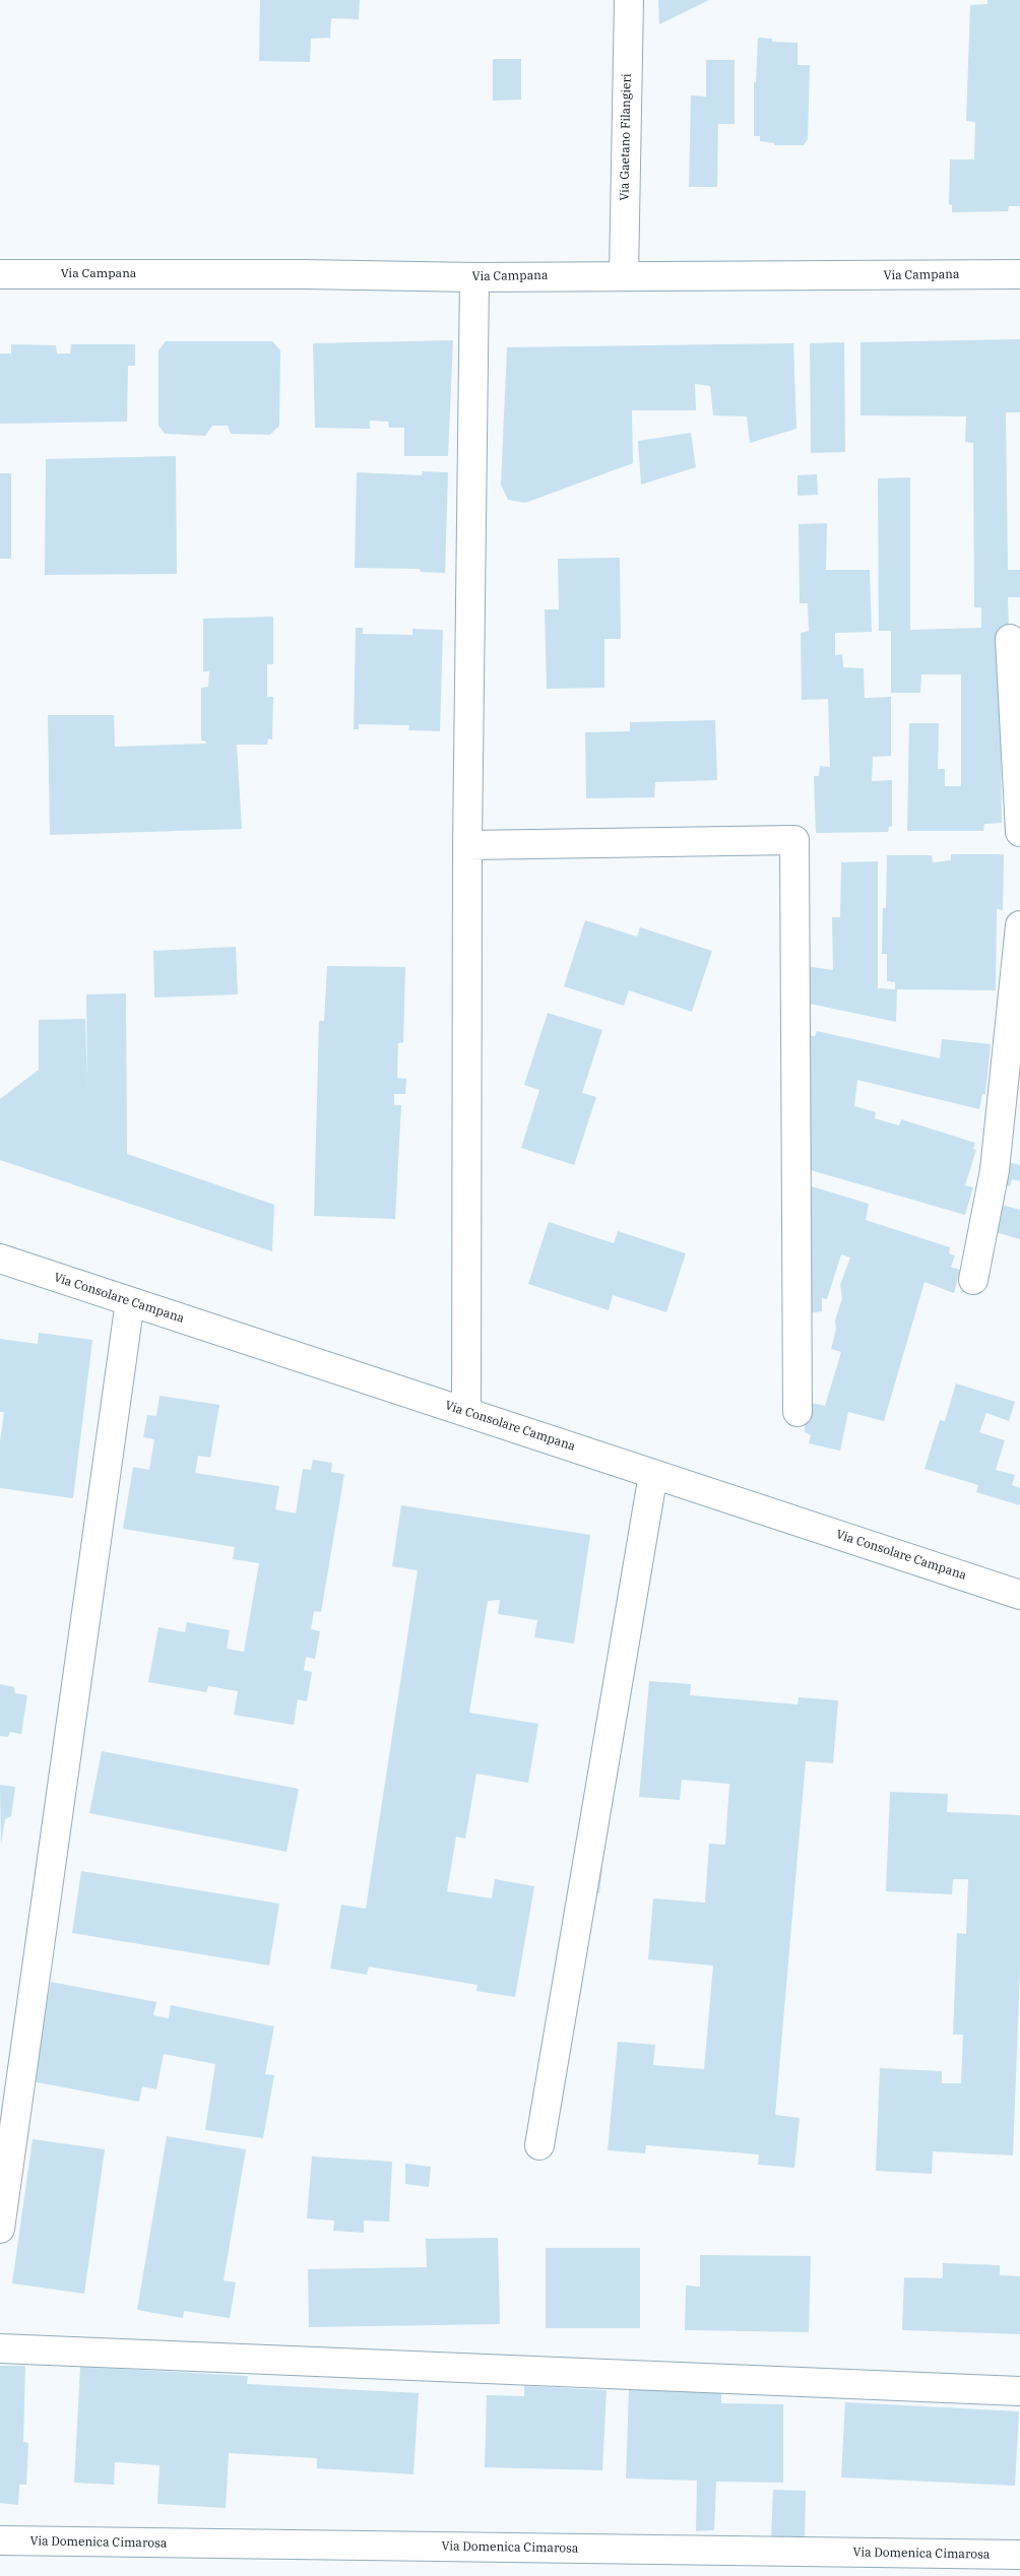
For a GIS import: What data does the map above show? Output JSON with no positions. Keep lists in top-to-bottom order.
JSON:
{
  "streets": {
    "street": [
      "Via Gaetano Filangieri",
      "Via Campana",
      "Via Consolare Campana",
      "Via Domenica Cimarosa"
    ]
  },
  "crossings": [
    ["Via Gaetano Filangieri", "Via Campana"]
  ]
}
